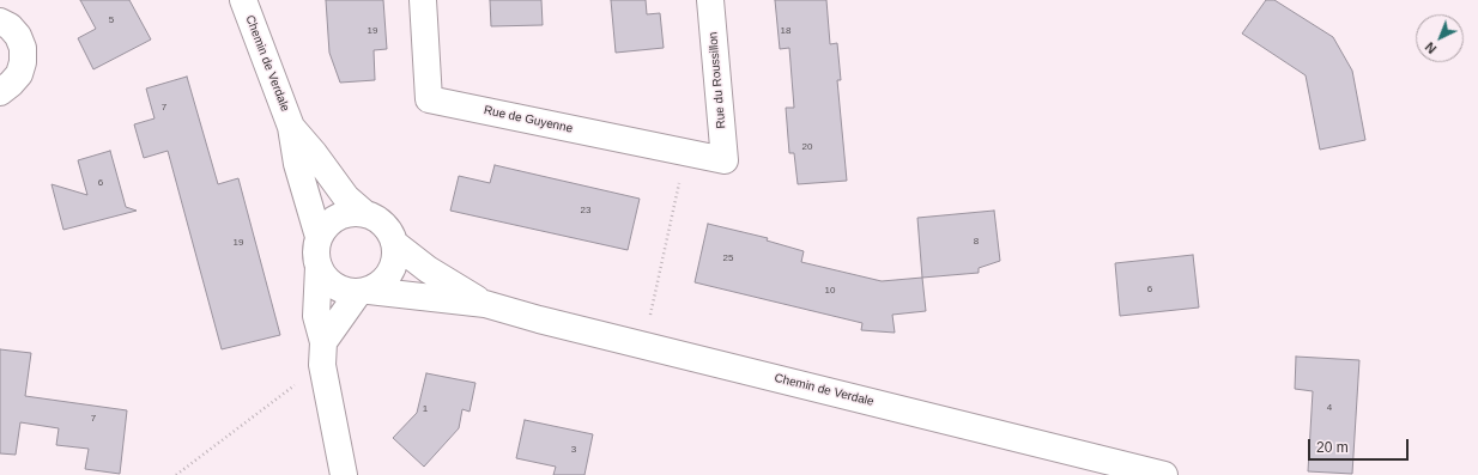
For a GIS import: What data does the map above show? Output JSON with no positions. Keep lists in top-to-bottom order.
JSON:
{
  "streets": {
    "street": ["Chemin de Verdale", "Rue du Roussillon", "Rue de Guyenne"]
  },
  "crossings": [
    ["Rue du Roussillon", "Rue de Guyenne"]
  ],
  "house_numbers": [
    "5",
    "19",
    "18",
    "7",
    "20",
    "6",
    "23",
    "8",
    "19",
    "25",
    "6",
    "10",
    "4",
    "1",
    "7",
    "3"
  ],
  "scale_bar": "20 m",
  "north": "bottom left"
}
